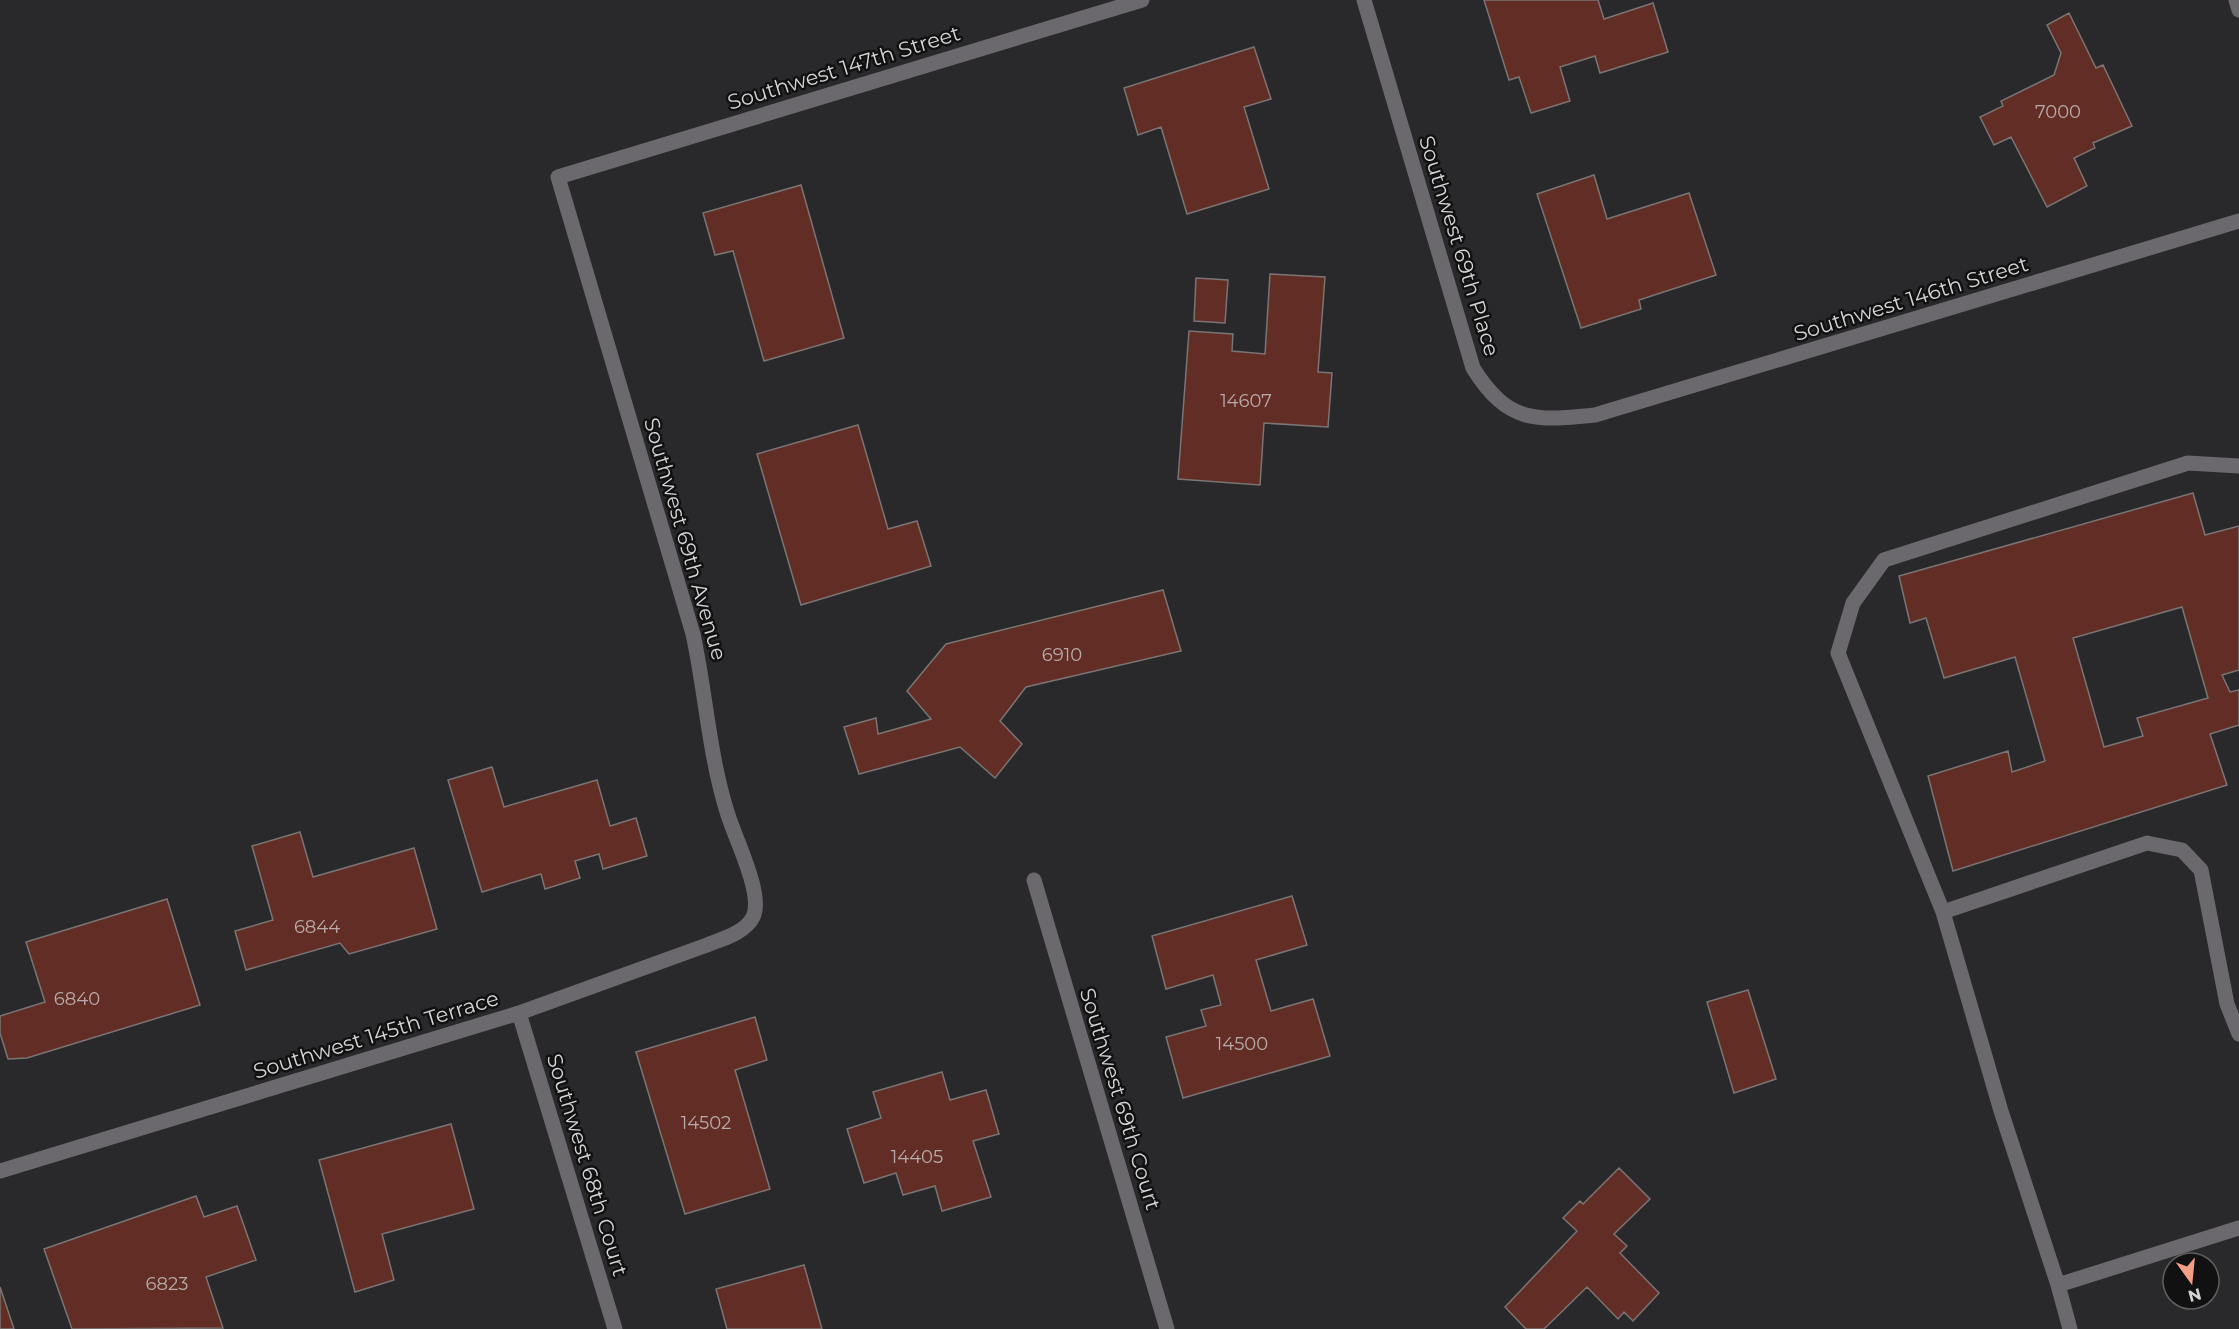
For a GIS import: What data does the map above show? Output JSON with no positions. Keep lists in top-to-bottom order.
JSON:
{
  "streets": {
    "street": [
      "Southwest 147th Street",
      "Southwest 69th Place",
      "Southwest 146th Street",
      "Southwest 69th Avenue",
      "Southwest 145th Terrace",
      "Southwest 69th Court",
      "Southwest 68th Court"
    ]
  },
  "crossings": [
    ["Southwest 147th Street", "Southwest 69th Avenue"],
    ["Southwest 69th Place", "Southwest 146th Street"],
    ["Southwest 69th Avenue", "Southwest 145th Terrace"],
    ["Southwest 145th Terrace", "Southwest 68th Court"]
  ],
  "house_numbers": [
    "7000",
    "14607",
    "6910",
    "6844",
    "6840",
    "14500",
    "14502",
    "14405",
    "6823"
  ],
  "north": "bottom"
}
